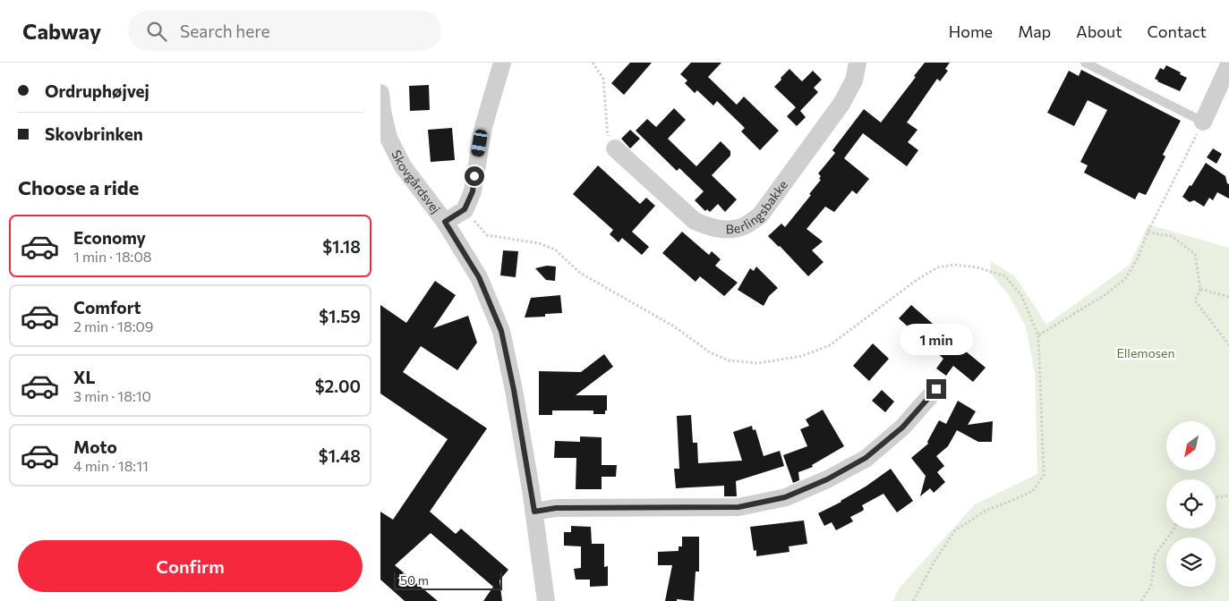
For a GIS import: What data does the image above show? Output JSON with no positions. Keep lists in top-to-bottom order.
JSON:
{
  "streets": {
    "street": ["Skovgårdsvej", "Berlingsbakke"]
  },
  "parks": ["Ellemosen"],
  "scale_bar": "50 m",
  "north": "bottom left",
  "page": {
    "header": "Cabway",
    "search": "Search here",
    "nav": [
      "Home",
      "Map",
      "About",
      "Contact"
    ],
    "banner": ["Ordruphøjvej", "Skovbrinken"],
    "heading": "Choose a ride",
    "list": [
      {
        "name": "Economy",
        "note": "1 min · 18:08",
        "value": "$1.18"
      },
      {
        "name": "Comfort",
        "note": "2 min · 18:09",
        "value": "$1.59"
      },
      {
        "name": "XL",
        "note": "3 min · 18:10",
        "value": "$2.00"
      },
      {
        "name": "Moto",
        "note": "4 min · 18:11",
        "value": "$1.48"
      }
    ],
    "bubble": "1 min",
    "buttons": "Confirm",
    "scale": "50 m"
  }
}
